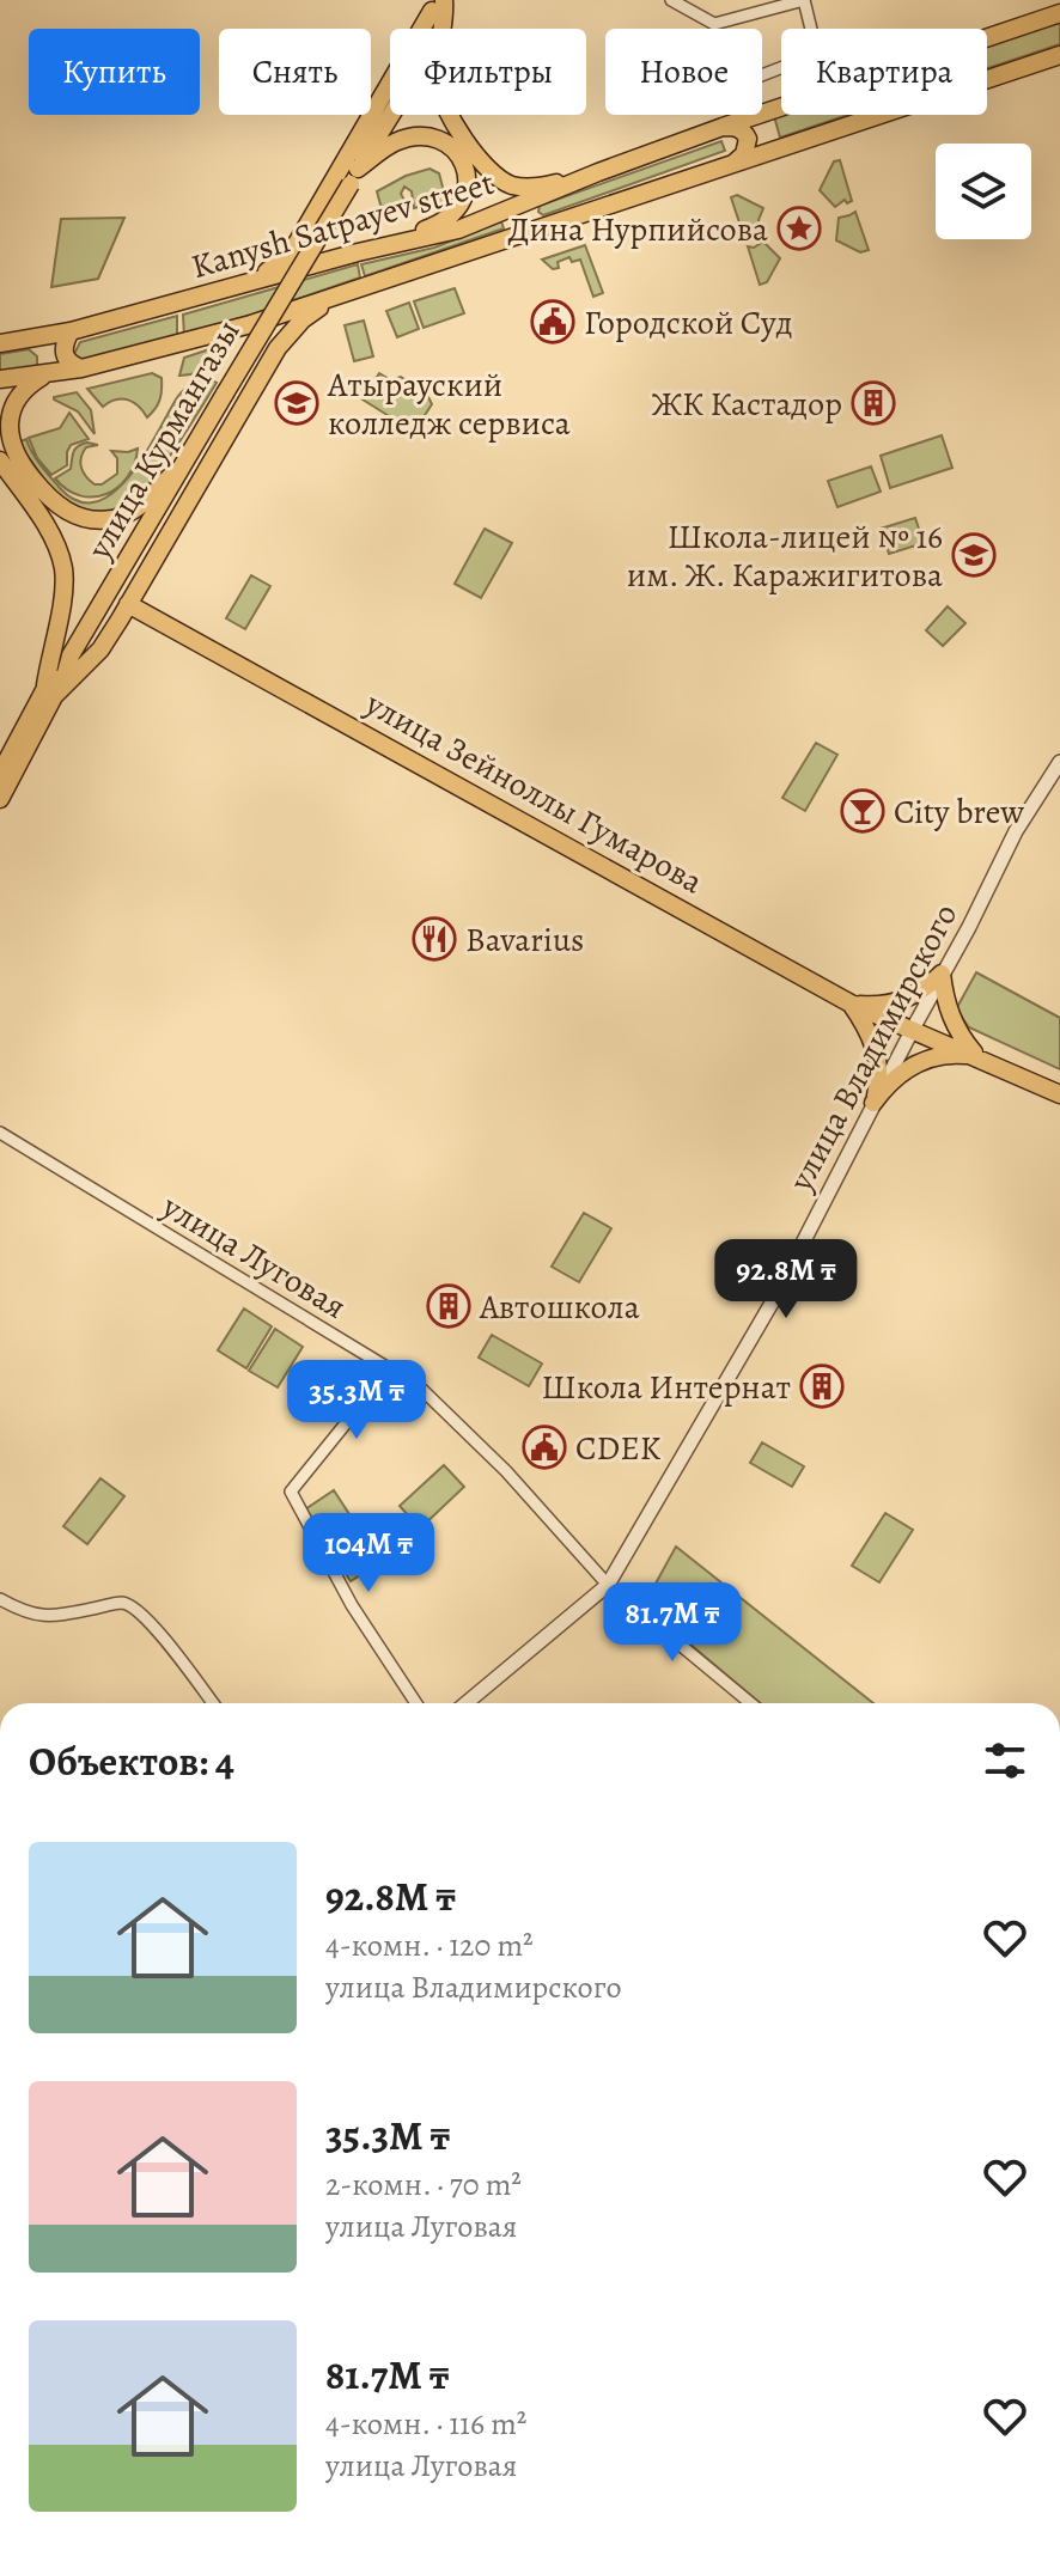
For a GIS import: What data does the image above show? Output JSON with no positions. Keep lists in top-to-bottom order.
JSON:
{
  "streets": {
    "main road": ["Kanysh Satpayev street", "улица Курмангазы", "улица Зейноллы Гумарова"],
    "street": ["улица Владимирского", "улица Луговая"]
  },
  "crossings": [
    ["улица Зейноллы Гумарова", "улица Владимирского"],
    ["улица Владимирского", "улица Луговая"]
  ],
  "places": {
    "place": ["Дина Нурпийсова"],
    "public building": ["Городской Суд", "CDEK"],
    "school or university": ["Атырауский колледж сервиса", "Школа-лицей № 16 им. Ж. Каражигитова"],
    "building": ["ЖК Кастадор", "Автошкола", "Школа Интернат"],
    "bar": ["City brew"],
    "restaurant": ["Bavarius"]
  },
  "page": {
    "chip": [
      "Купить",
      "Снять",
      "Фильтры",
      "Новое",
      "Квартира"
    ],
    "price": [
      "92.8M ₸",
      "35.3M ₸",
      "104M ₸",
      "81.7M ₸"
    ],
    "heading": "Объектов: 4",
    "list": [
      {
        "name": "92.8M ₸",
        "note": "4-комн. · 120 m² · улица Владимирского"
      },
      {
        "name": "35.3M ₸",
        "note": "2-комн. · 70 m² · улица Луговая"
      },
      {
        "name": "81.7M ₸",
        "note": "4-комн. · 116 m² · улица Луговая"
      }
    ]
  }
}
